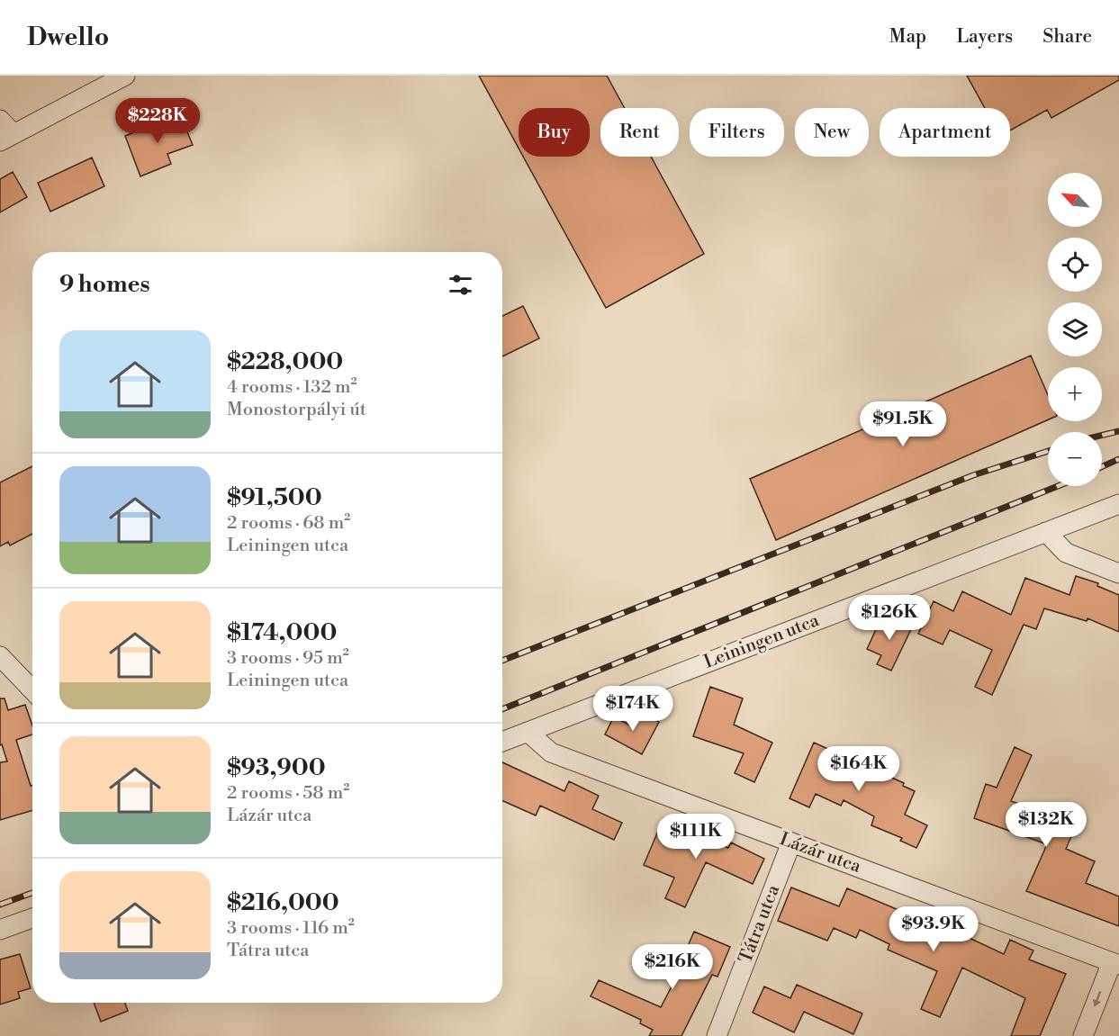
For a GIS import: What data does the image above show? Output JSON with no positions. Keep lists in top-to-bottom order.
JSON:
{
  "streets": {
    "street": ["Leiningen utca", "Lázár utca", "Tátra utca"]
  },
  "crossings": [
    ["Leiningen utca", "Lázár utca"],
    ["Lázár utca", "Tátra utca"]
  ],
  "north": "top left",
  "page": {
    "header": "Dwello",
    "nav": ["Map", "Layers", "Share"],
    "price": [
      "$228K",
      "$91.5K",
      "$126K",
      "$174K",
      "$164K",
      "$132K",
      "$111K",
      "$93.9K",
      "$216K"
    ],
    "chip": [
      "Buy",
      "Rent",
      "Filters",
      "New",
      "Apartment"
    ],
    "map_buttons": ["+", "−"],
    "heading": "9 homes",
    "list": [
      {
        "name": "$228,000",
        "note": "4 rooms · 132 m² · Monostorpályi út"
      },
      {
        "name": "$91,500",
        "note": "2 rooms · 68 m² · Leiningen utca"
      },
      {
        "name": "$174,000",
        "note": "3 rooms · 95 m² · Leiningen utca"
      },
      {
        "name": "$93,900",
        "note": "2 rooms · 58 m² · Lázár utca"
      },
      {
        "name": "$216,000",
        "note": "3 rooms · 116 m² · Tátra utca"
      }
    ]
  }
}
